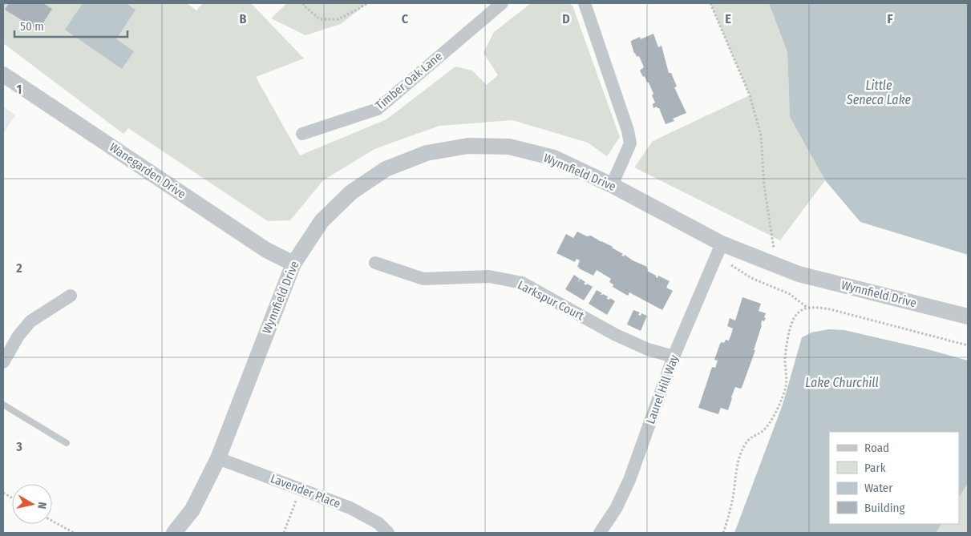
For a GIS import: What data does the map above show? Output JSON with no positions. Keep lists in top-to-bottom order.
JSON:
{
  "streets": {
    "street": [
      "Timber Oak Lane",
      "Wanegarden Drive",
      "Wynnfield Drive",
      "Larkspur Court",
      "Laurel Hill Way",
      "Lavender Place"
    ]
  },
  "crossings": [
    ["Wanegarden Drive", "Wynnfield Drive"],
    ["Wynnfield Drive", "Laurel Hill Way"],
    ["Wynnfield Drive", "Lavender Place"],
    ["Larkspur Court", "Laurel Hill Way"]
  ],
  "water": ["Little Seneca Lake", "Lake Churchill"],
  "legend": [
    "Road",
    "Park",
    "Water",
    "Building"
  ],
  "scale_bar": "50 m",
  "north": "right",
  "grid": {
    "columns": [
      "B",
      "C",
      "D",
      "E",
      "F"
    ],
    "rows": ["1", "2", "3"]
  }
}
